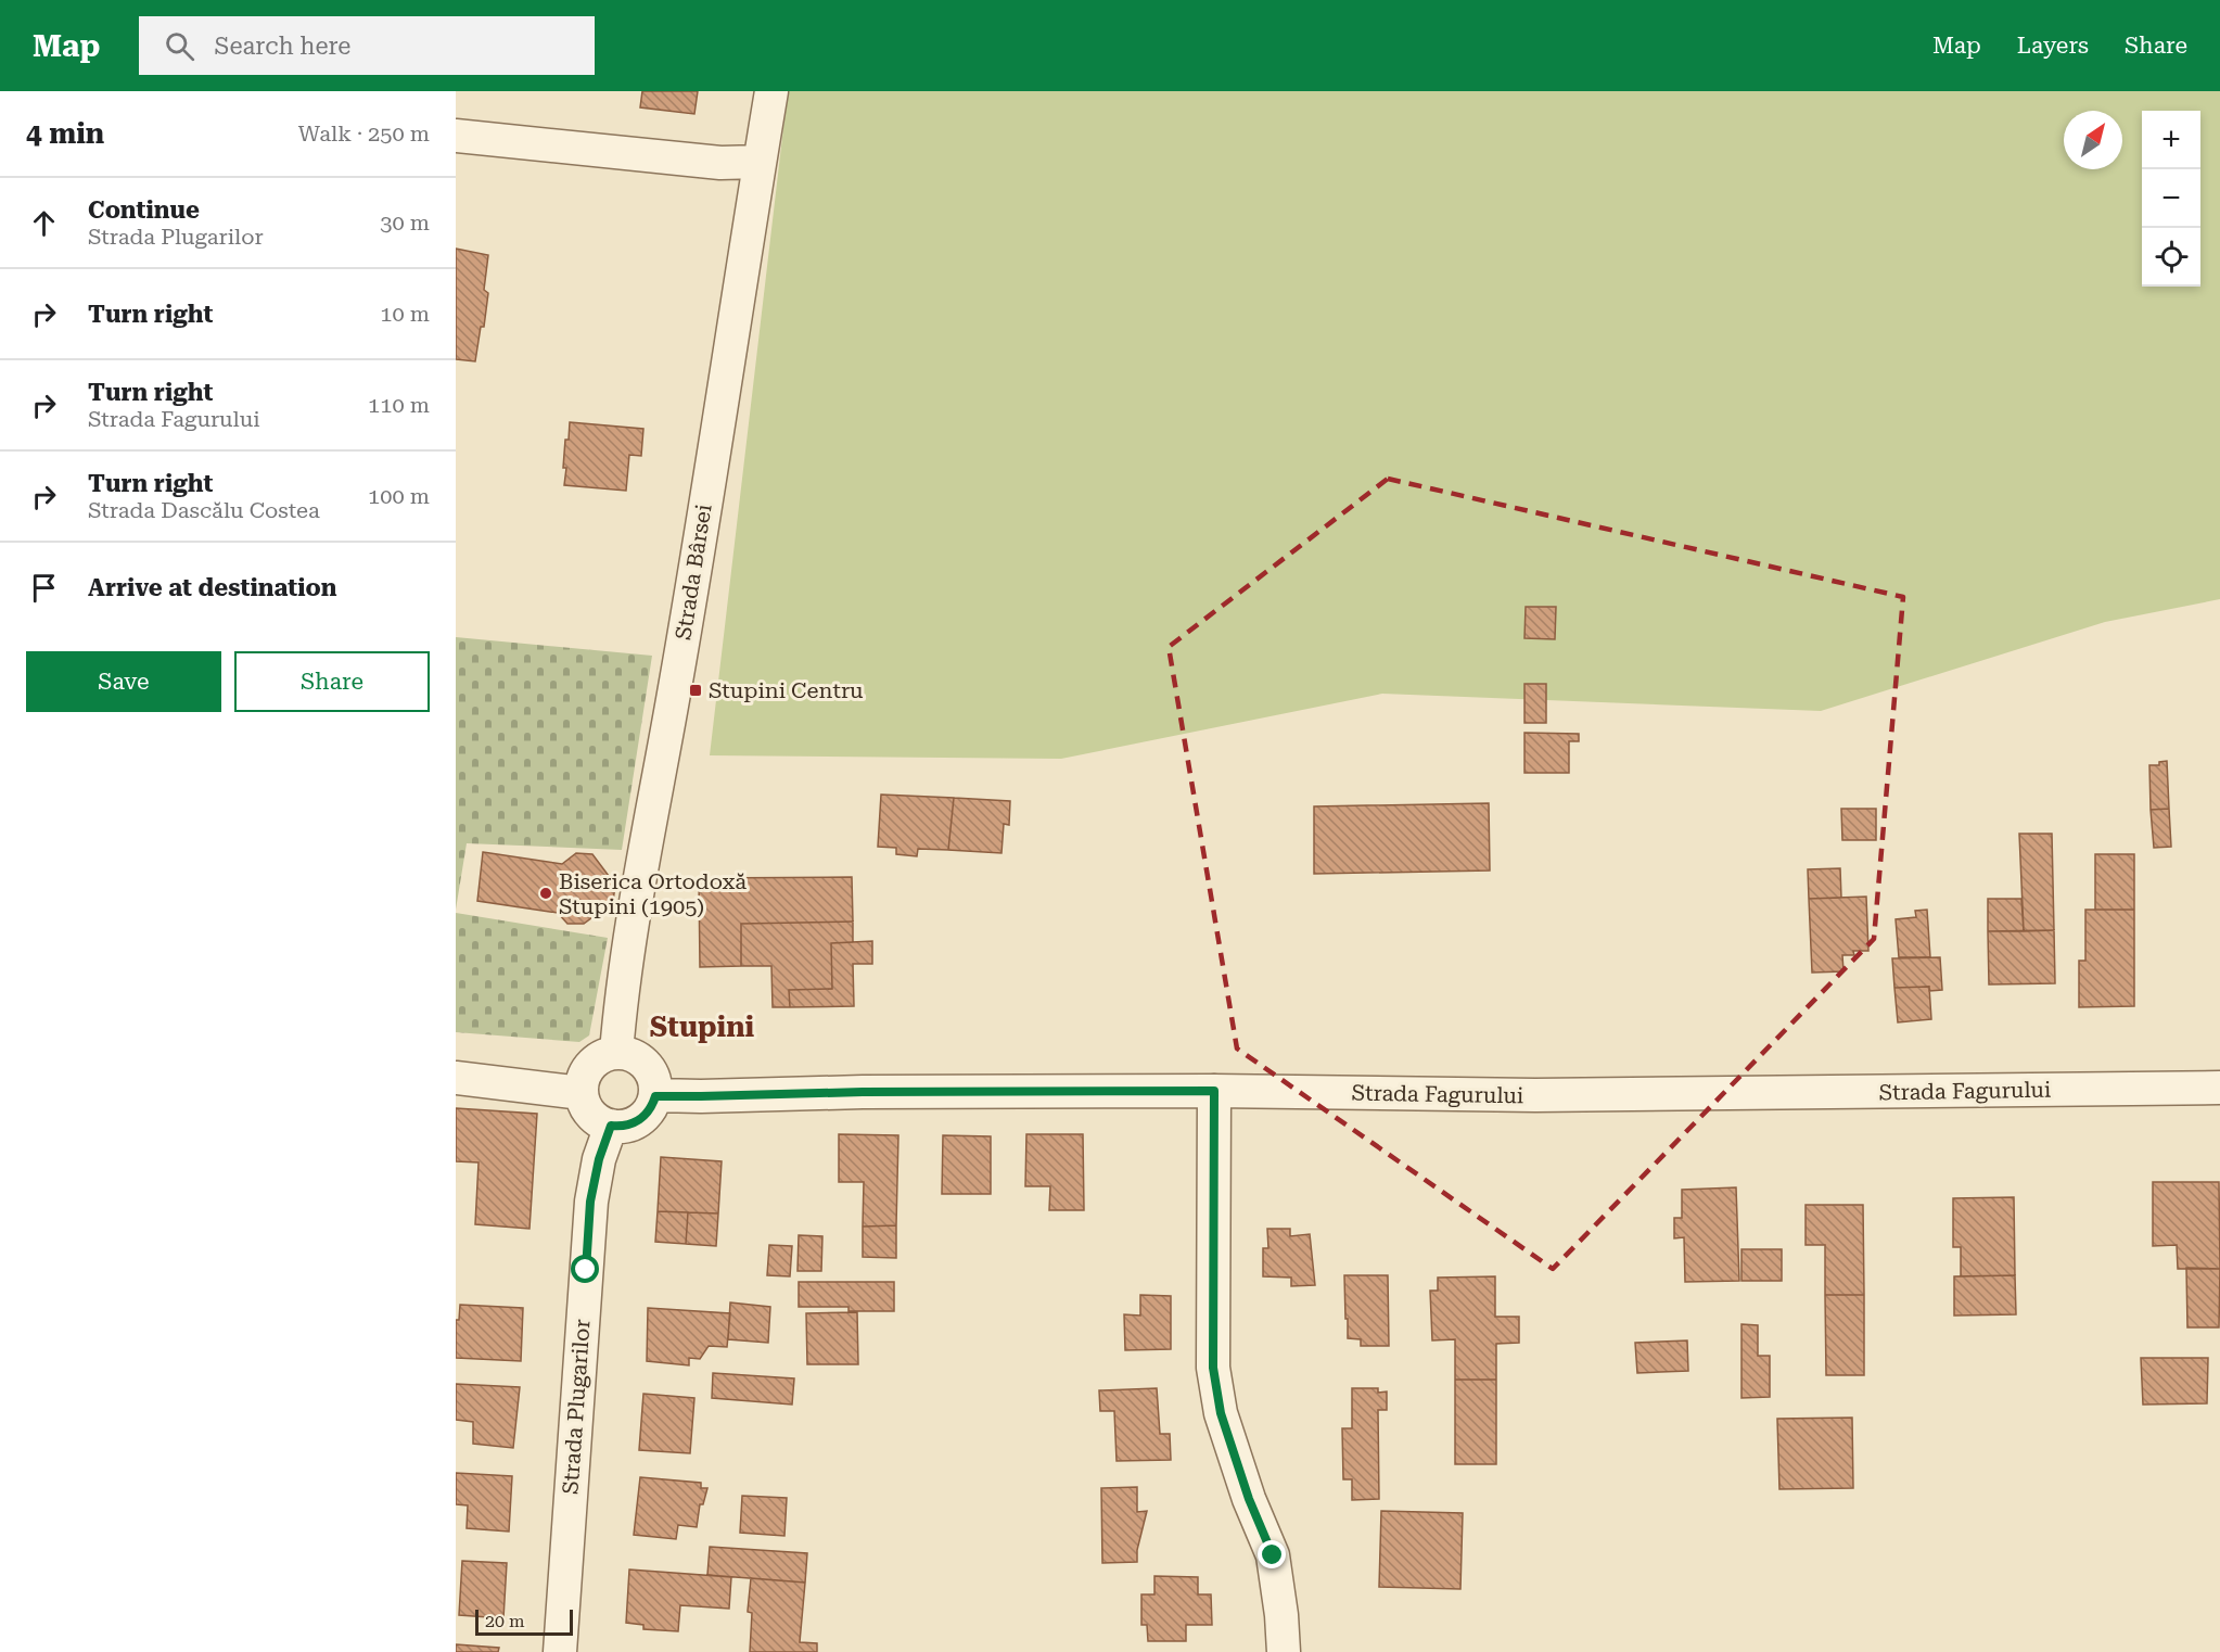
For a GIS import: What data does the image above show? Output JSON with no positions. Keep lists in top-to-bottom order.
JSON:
{
  "streets": {
    "street": ["Strada Bârsei", "Strada Fagurului", "Strada Plugarilor"]
  },
  "crossings": [
    ["Strada Bârsei", "Strada Fagurului"],
    ["Strada Bârsei", "Strada Plugarilor"],
    ["Strada Fagurului", "Strada Plugarilor"]
  ],
  "districts": ["Stupini"],
  "places": {
    "transit": ["Stupini Centru"],
    "other": ["Biserica Ortodoxă Stupini (1905)"]
  },
  "scale_bar": "20 m",
  "north": "top right",
  "page": {
    "header": "Map",
    "search": "Search here",
    "nav": ["Map", "Layers", "Share"],
    "heading": ["4 min", "Walk · 250 m"],
    "map_buttons": ["+", "−"],
    "list": [
      ["Continue", "Strada Plugarilor", "30 m"],
      ["Turn right", "10 m"],
      ["Turn right", "Strada Fagurului", "110 m"],
      ["Turn right", "Strada Dascălu Costea", "100 m"],
      "Arrive at destination"
    ],
    "buttons": ["Save", "Share"],
    "scale": "20 m"
  }
}
